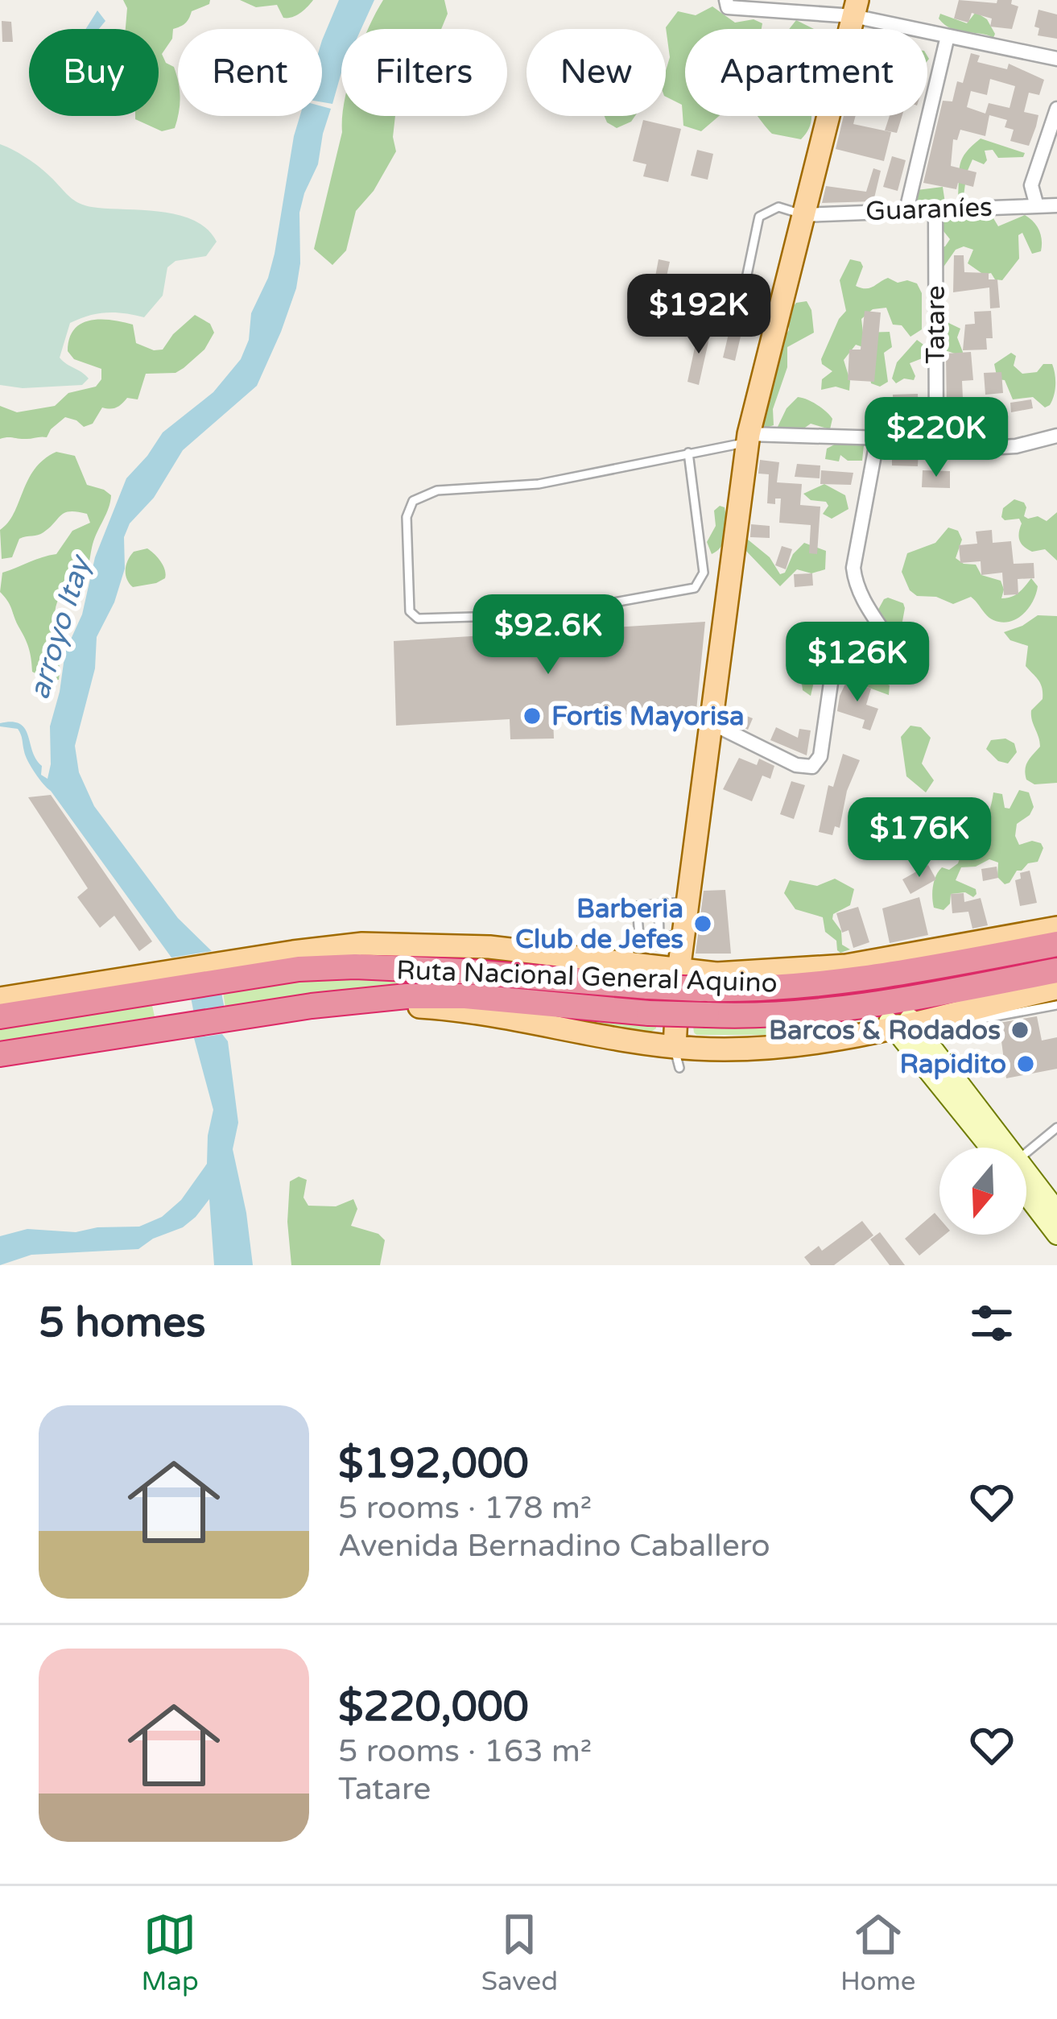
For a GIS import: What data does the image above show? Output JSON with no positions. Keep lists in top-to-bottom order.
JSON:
{
  "streets": {
    "highway": ["Ruta Nacional General Aquino"],
    "street": ["Guaraníes", "Tatare"]
  },
  "crossings": [
    ["Guaraníes", "Tatare"]
  ],
  "water": ["arroyo Itay"],
  "places": [
    "Fortis Mayorisa",
    "Barberia Club de Jefes",
    "Barcos & Rodados",
    "Rapidito"
  ],
  "north": "bottom",
  "page": {
    "chip": [
      "Buy",
      "Rent",
      "Filters",
      "New",
      "Apartment"
    ],
    "price": [
      "$192K",
      "$220K",
      "$92.6K",
      "$126K",
      "$176K"
    ],
    "heading": "5 homes",
    "list": [
      {
        "name": "$192,000",
        "note": "5 rooms · 178 m² · Avenida Bernadino Caballero"
      },
      {
        "name": "$220,000",
        "note": "5 rooms · 163 m² · Tatare"
      }
    ],
    "tabs": ["Map", "Saved", "Home"]
  }
}
